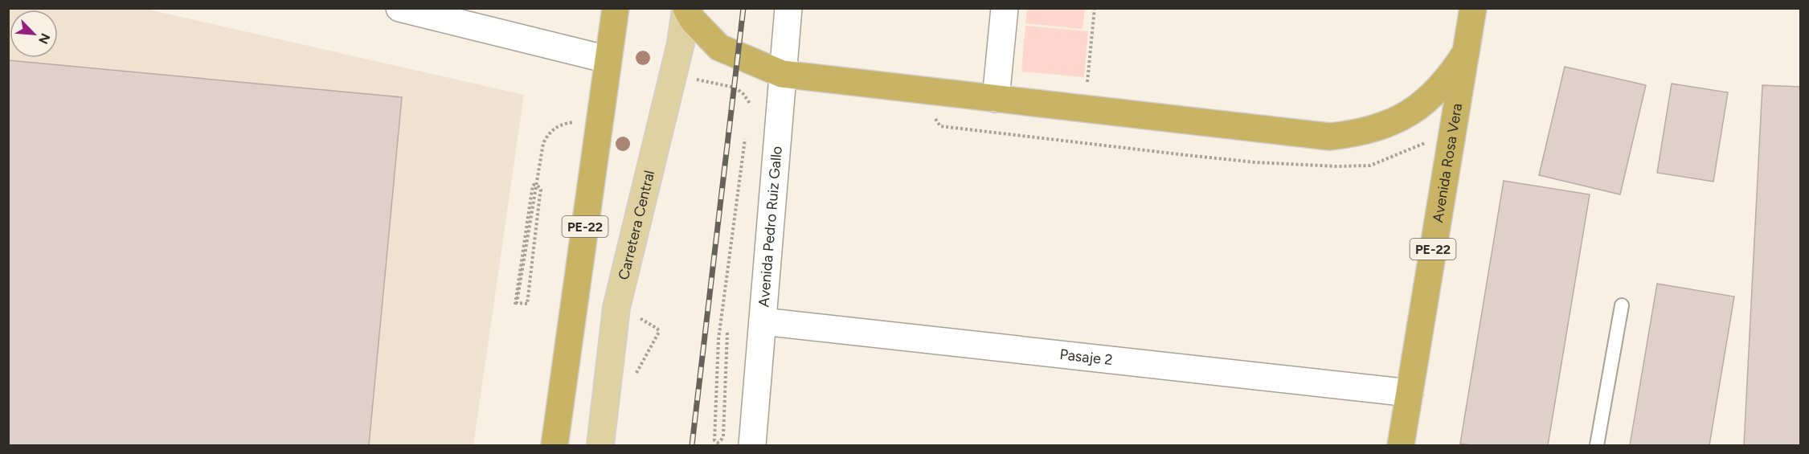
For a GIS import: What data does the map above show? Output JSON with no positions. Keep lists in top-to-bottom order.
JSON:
{
  "streets": {
    "highway": ["Avenida Rosa Vera", "PE-22"],
    "main road": ["Carretera Central"],
    "street": ["Avenida Pedro Ruiz Gallo", "Pasaje 2"]
  },
  "crossings": [
    ["Avenida Rosa Vera", "PE-22"],
    ["Avenida Rosa Vera", "Pasaje 2"],
    ["Avenida Pedro Ruiz Gallo", "Pasaje 2"]
  ],
  "north": "bottom right"
}
